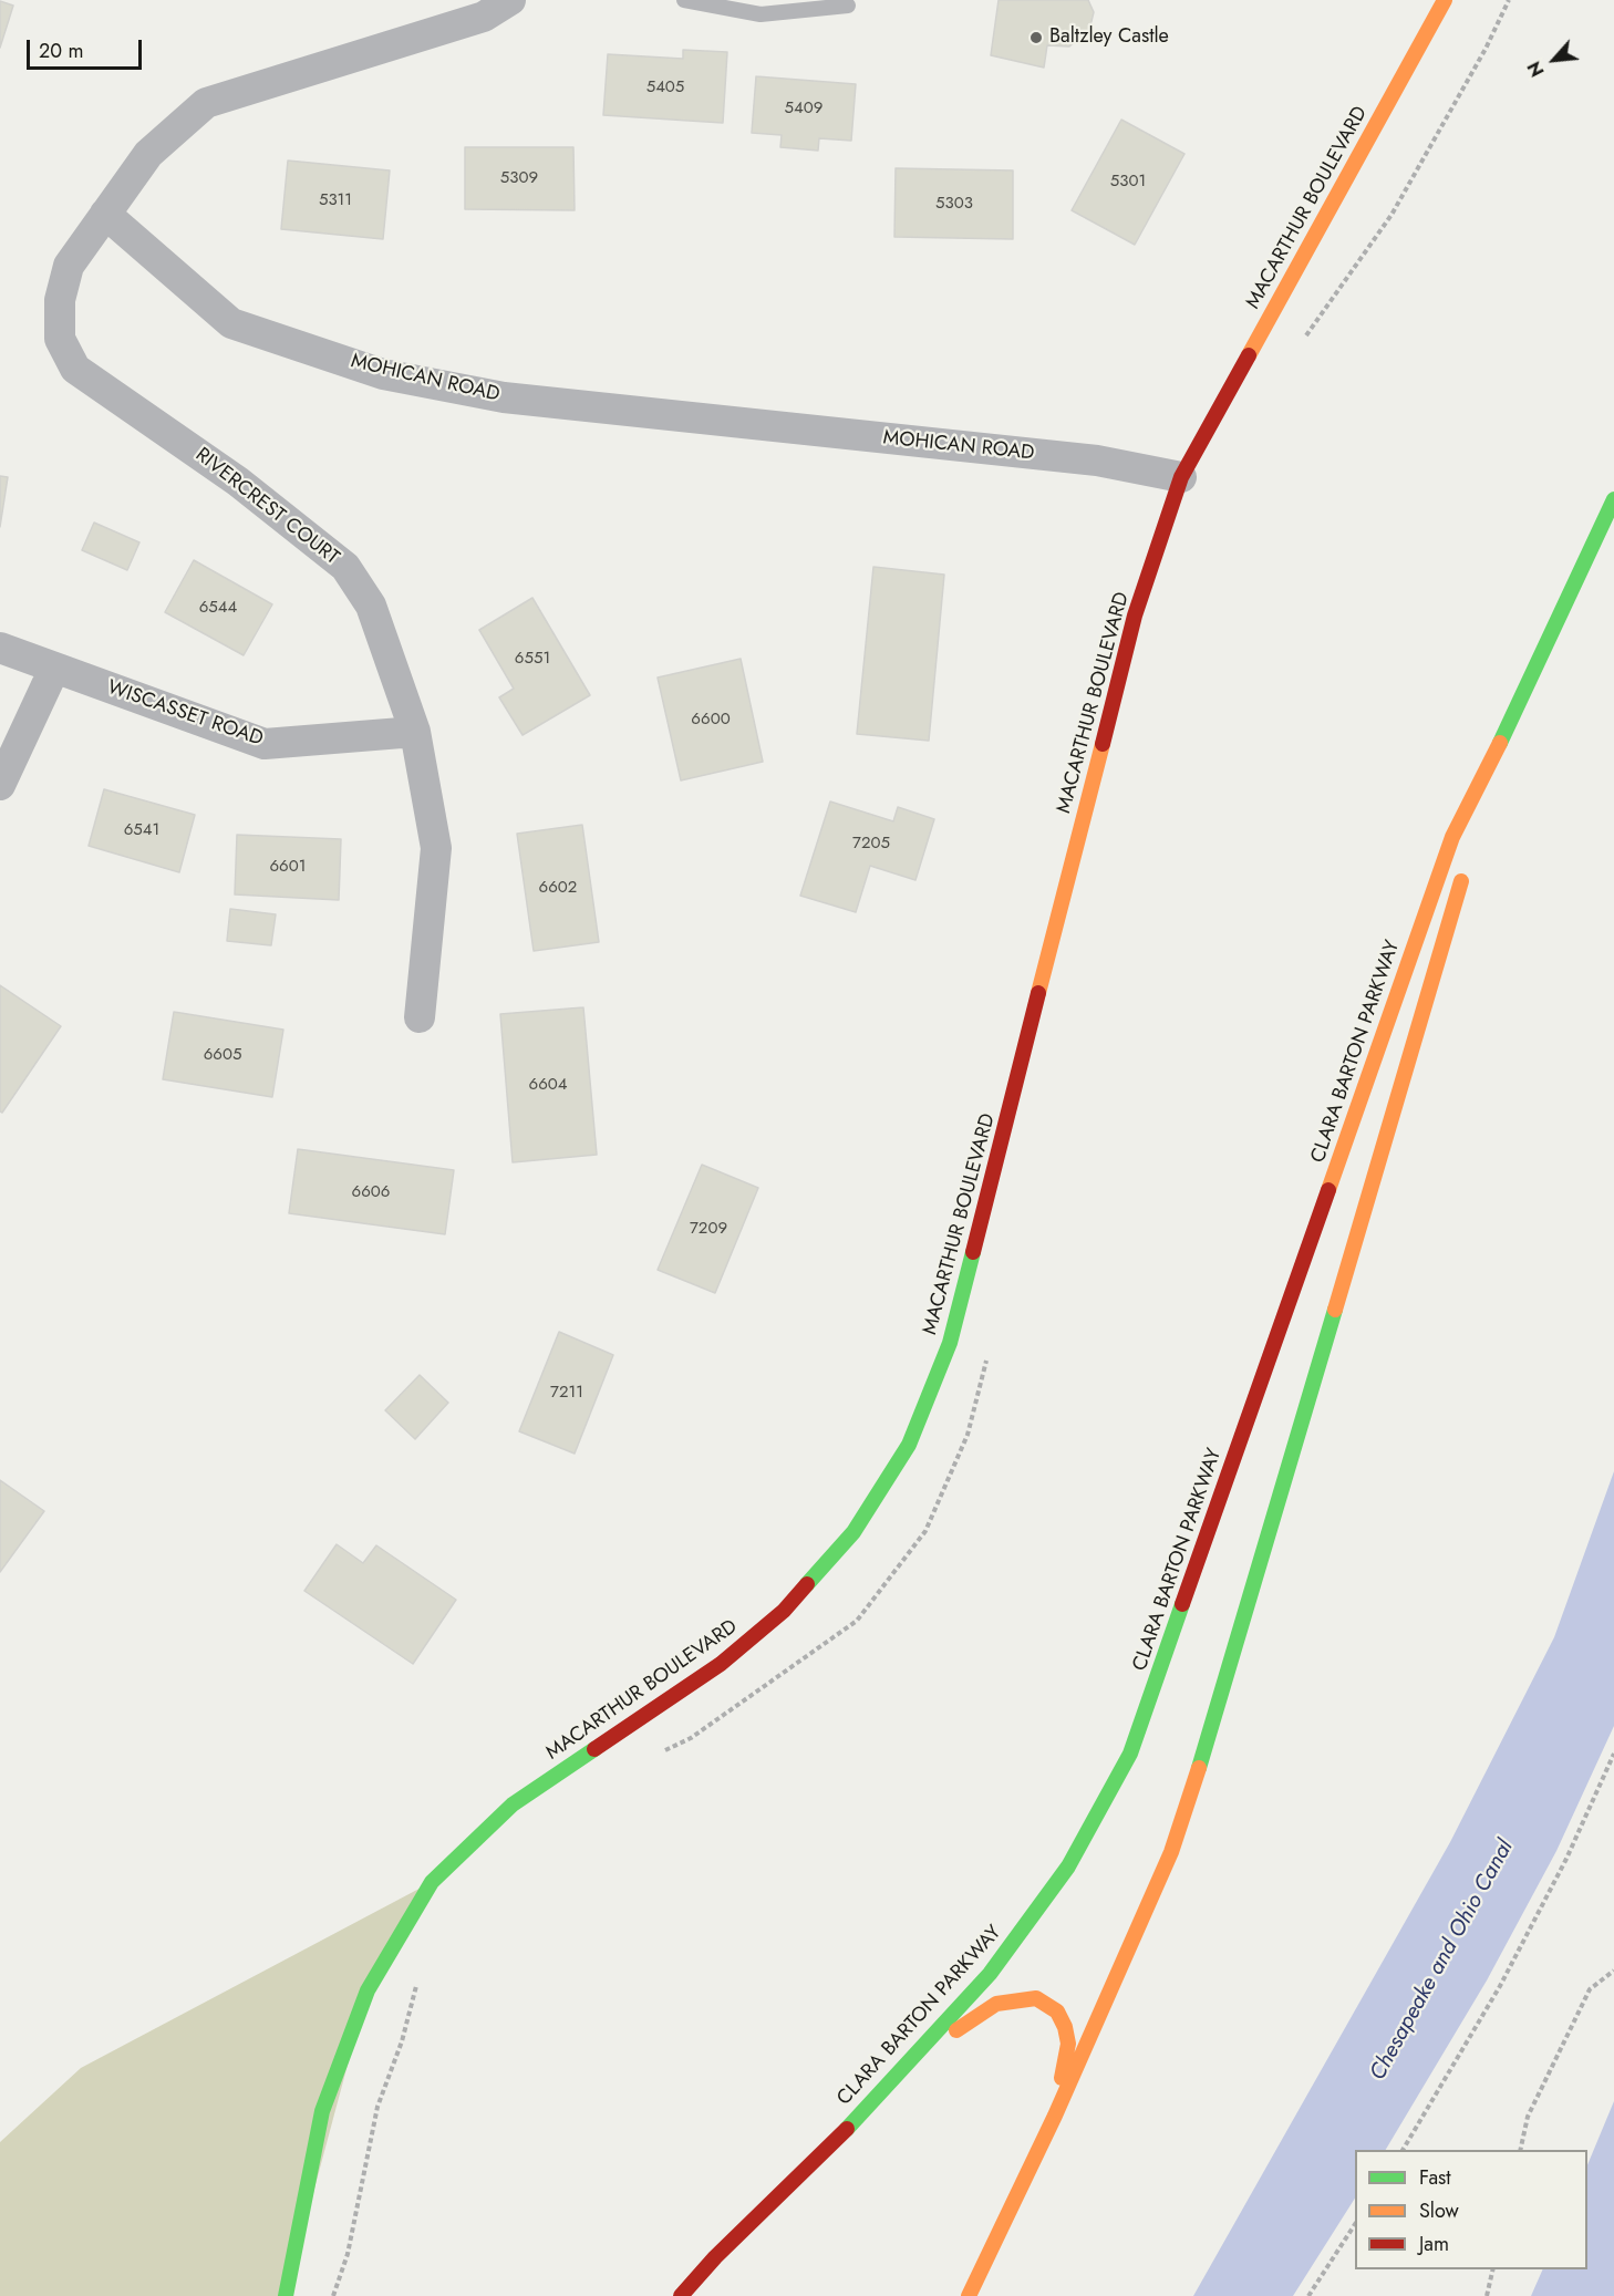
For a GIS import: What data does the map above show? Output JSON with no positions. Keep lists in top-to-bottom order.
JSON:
{
  "streets": {
    "main road": ["MACARTHUR BOULEVARD", "CLARA BARTON PARKWAY"],
    "street": ["MOHICAN ROAD", "RIVERCREST COURT", "WISCASSET ROAD"]
  },
  "crossings": [
    ["MACARTHUR BOULEVARD", "MOHICAN ROAD"],
    ["MOHICAN ROAD", "RIVERCREST COURT"],
    ["RIVERCREST COURT", "WISCASSET ROAD"]
  ],
  "water": ["Chesapeake and Ohio Canal"],
  "places": ["Baltzley Castle"],
  "house_numbers": [
    "5405",
    "5409",
    "5309",
    "5301",
    "5311",
    "5303",
    "6544",
    "6551",
    "6600",
    "6541",
    "7205",
    "6601",
    "6602",
    "6605",
    "6604",
    "6606",
    "7209",
    "7211"
  ],
  "legend": ["Fast", "Slow", "Jam"],
  "scale_bar": "20 m",
  "north": "bottom left"
}
